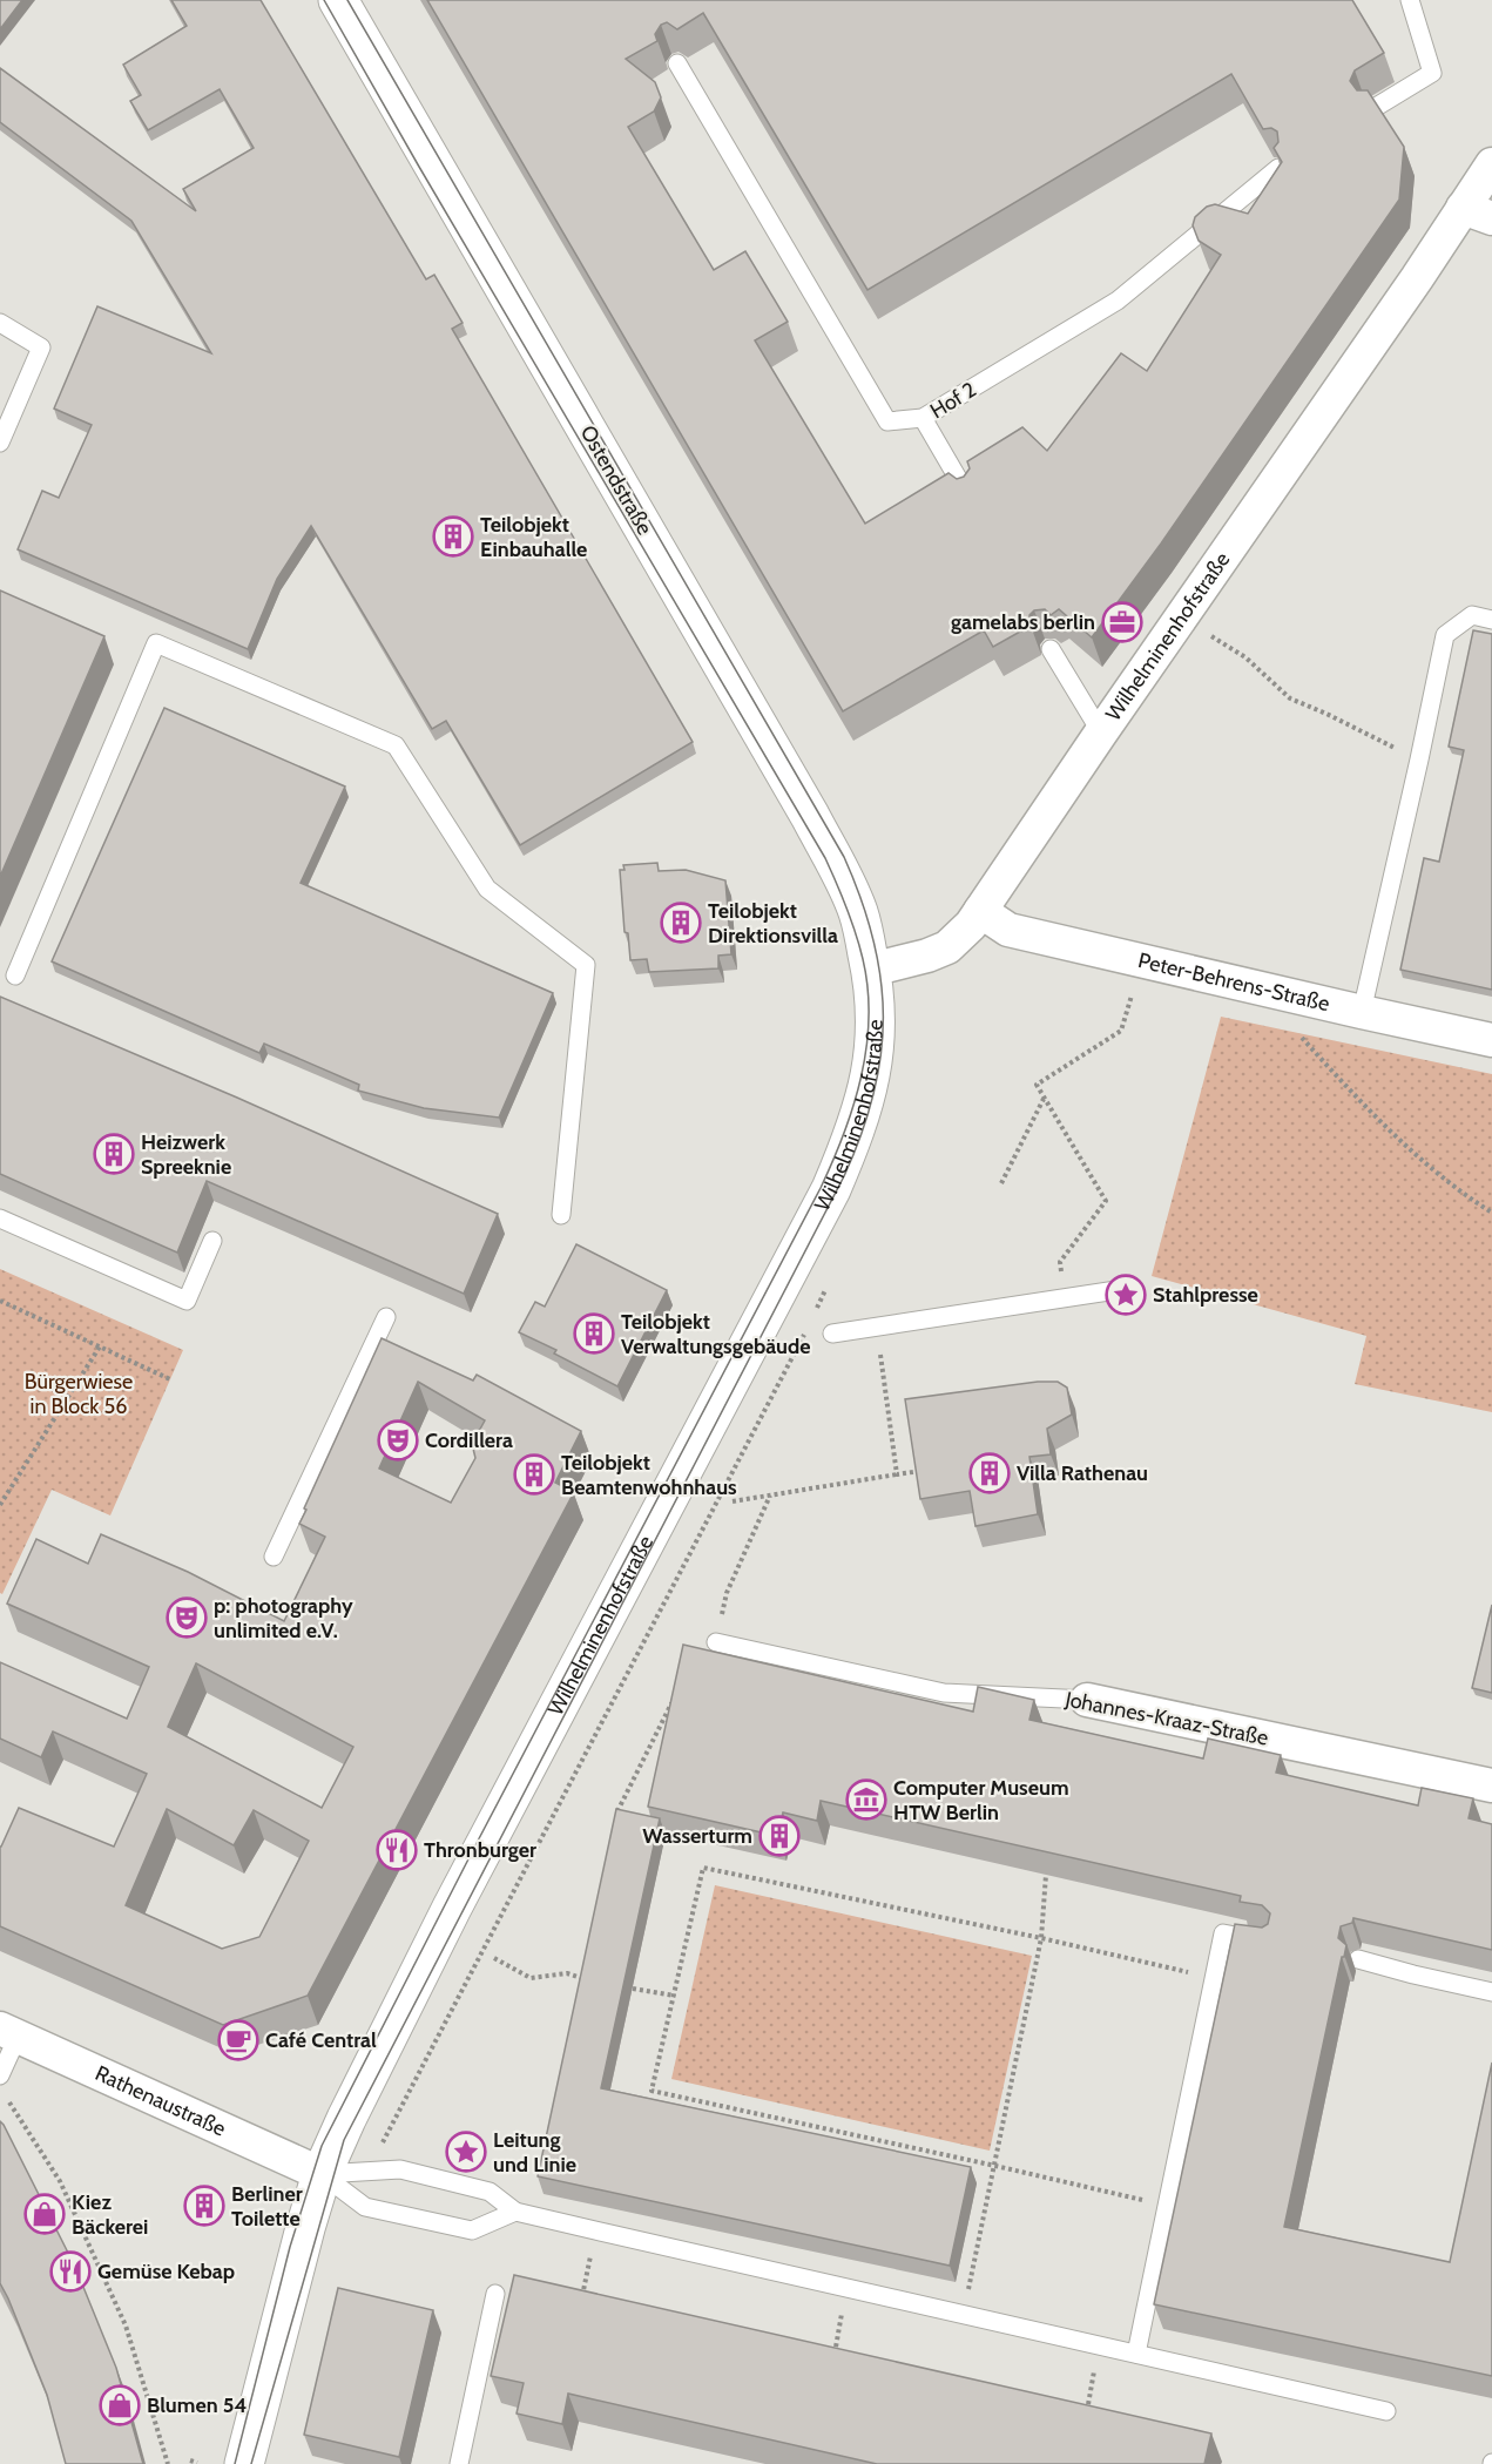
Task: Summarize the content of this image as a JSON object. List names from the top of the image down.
{
  "streets": {
    "street": [
      "Ostendstraße",
      "Wilhelminenhofstraße",
      "Peter-Behrens-Straße",
      "Johannes-Kraaz-Straße",
      "Rathenaustraße"
    ],
    "lane": ["Hof 2"]
  },
  "crossings": [
    ["Ostendstraße", "Wilhelminenhofstraße"],
    ["Wilhelminenhofstraße", "Peter-Behrens-Straße"],
    ["Wilhelminenhofstraße", "Rathenaustraße"]
  ],
  "parks": ["Bürgerwiese in Block 56"],
  "places": {
    "building": [
      "Teilobjekt Einbauhalle",
      "Teilobjekt Direktionsvilla",
      "Heizwerk Spreeknie",
      "Teilobjekt Verwaltungsgebäude",
      "Villa Rathenau",
      "Teilobjekt Beamtenwohnhaus",
      "Wasserturm",
      "Berliner Toilette"
    ],
    "office": ["gamelabs berlin"],
    "place": ["Stahlpresse", "Leitung und Linie"],
    "theatre": ["Cordillera", "p: photography unlimited e.V."],
    "museum": ["Computer Museum HTW Berlin"],
    "restaurant": ["Thronburger", "Gemüse Kebap"],
    "cafe": ["Café Central"],
    "shop": ["Kiez Bäckerei", "Blumen 54"]
  }
}
